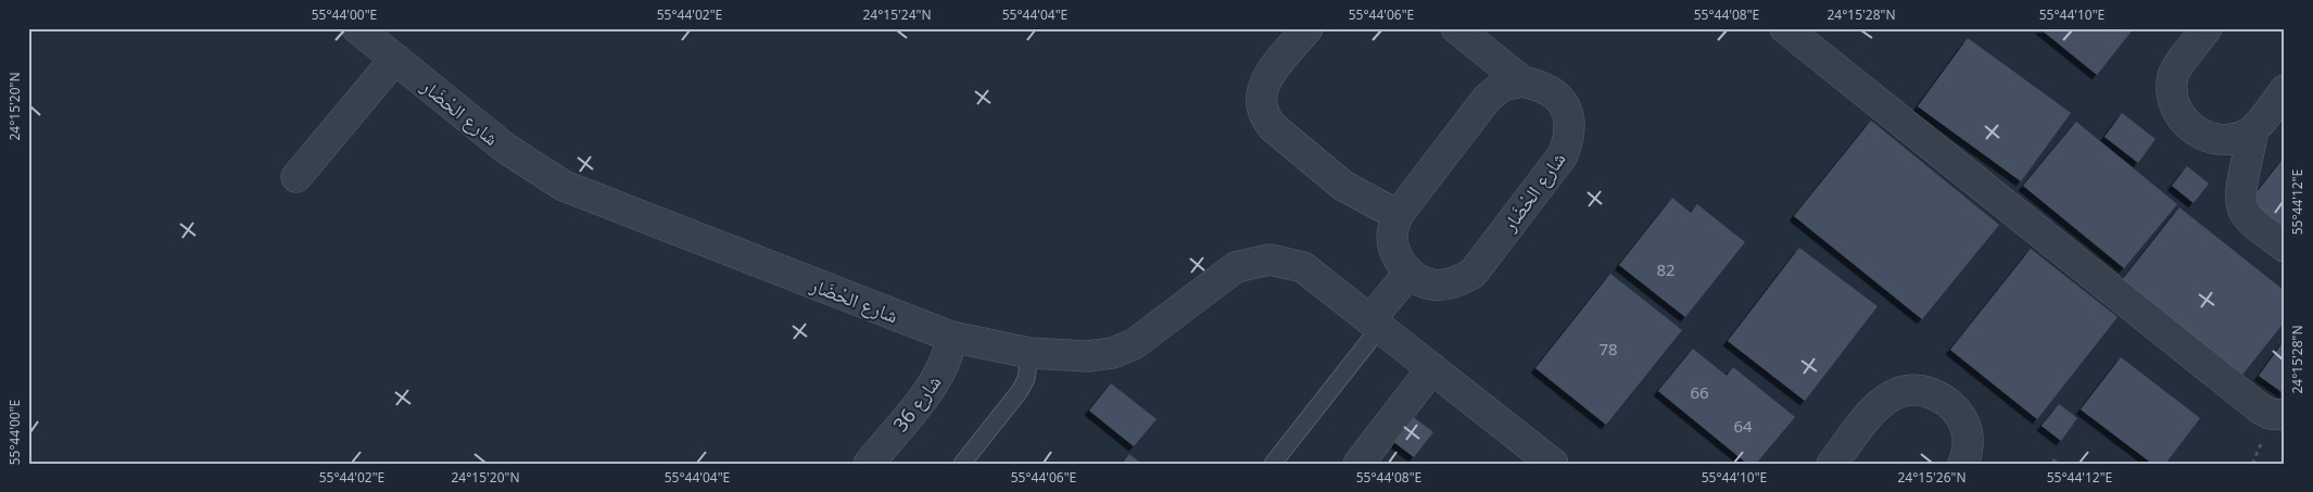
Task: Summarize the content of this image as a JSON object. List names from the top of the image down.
{
  "streets": {
    "street": ["شارع الحْضَار", "شارع 36"]
  },
  "crossings": [
    ["شارع الحْضَار", "شارع 36"]
  ],
  "house_numbers": [
    "82",
    "78",
    "66",
    "64"
  ],
  "coordinates": [
    "55°44'00\"E",
    "55°44'02\"E",
    "24°15'24\"N",
    "55°44'04\"E",
    "55°44'06\"E",
    "55°44'08\"E",
    "24°15'28\"N",
    "55°44'10\"E",
    "24°15'20\"N",
    "55°44'12\"E",
    "24°15'26\"N"
  ]
}
